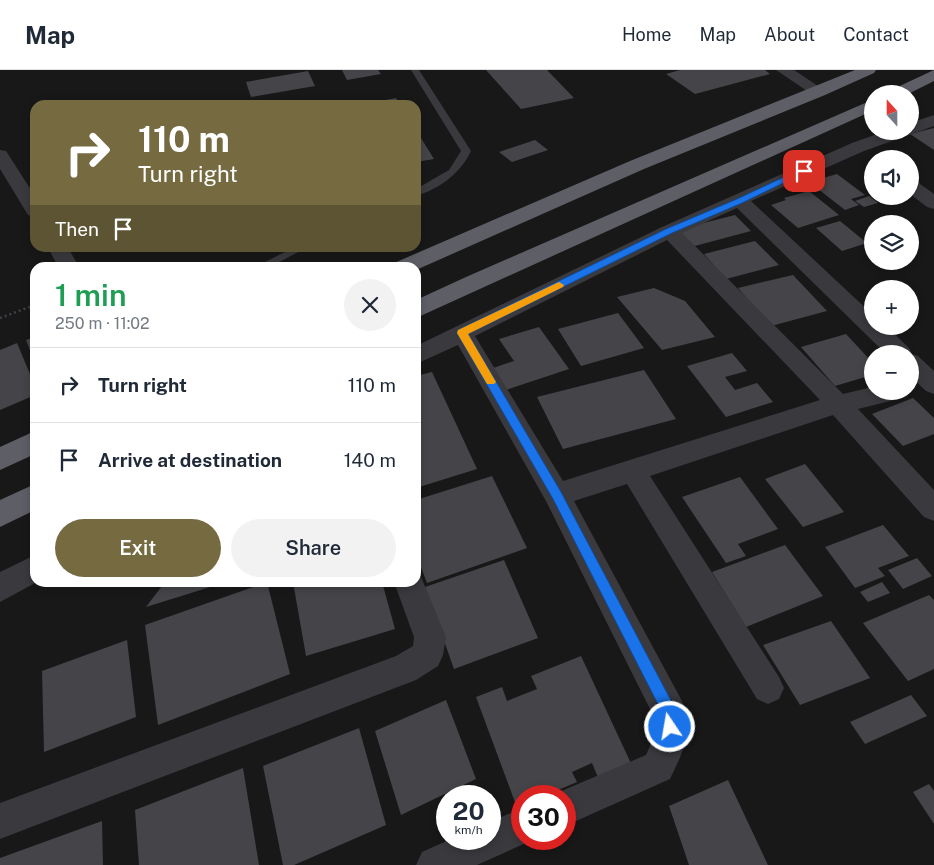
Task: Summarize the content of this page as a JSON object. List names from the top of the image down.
{
  "north": "top",
  "page": {
    "header": "Map",
    "nav": [
      "Home",
      "Map",
      "About",
      "Contact"
    ],
    "map_buttons": ["+", "−"],
    "turn": ["110 m", "Turn right"],
    "then": "Then",
    "heading": ["1 min", "250 m · 11:02"],
    "list": [
      {
        "name": "Turn right",
        "value": "110 m"
      },
      {
        "name": "Arrive at destination",
        "value": "140 m"
      }
    ],
    "buttons": ["Exit", "Share"],
    "speed": "20 km/h",
    "limit": "30"
  }
}
